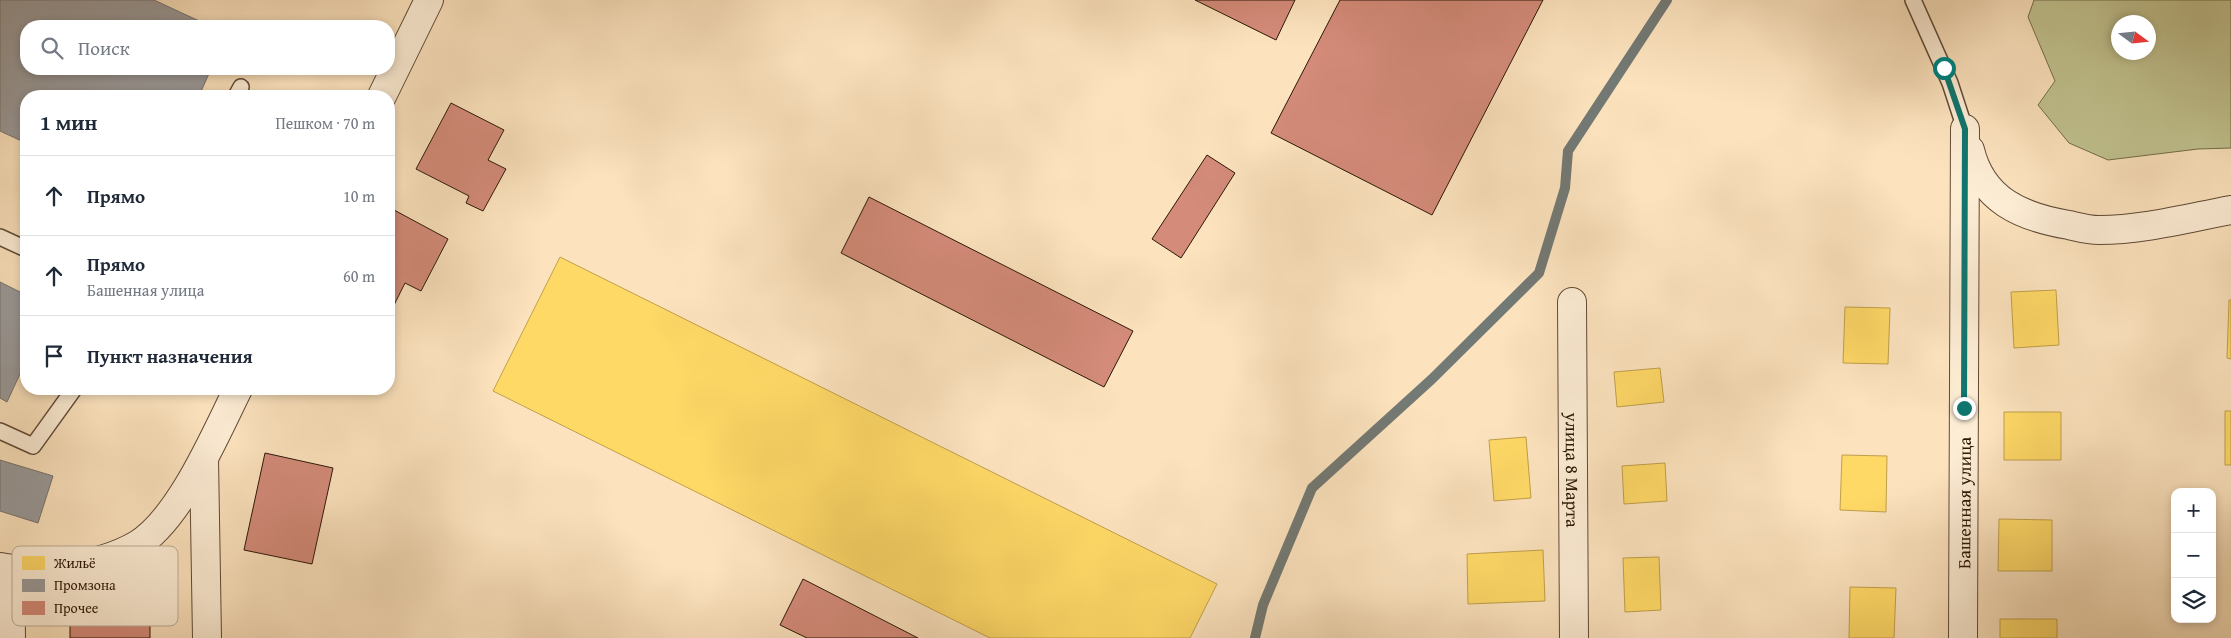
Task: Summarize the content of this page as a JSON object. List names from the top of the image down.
{
  "streets": {
    "street": ["улица 8 Марта", "Башенная улица"]
  },
  "legend": ["Жильё", "Промзона", "Прочее"],
  "north": "right",
  "page": {
    "search": "Поиск",
    "heading": ["1 мин", "Пешком · 70 m"],
    "list": [
      ["Прямо", "10 m"],
      ["Прямо", "Башенная улица", "60 m"],
      "Пункт назначения"
    ],
    "map_buttons": ["+", "−"]
  }
}
